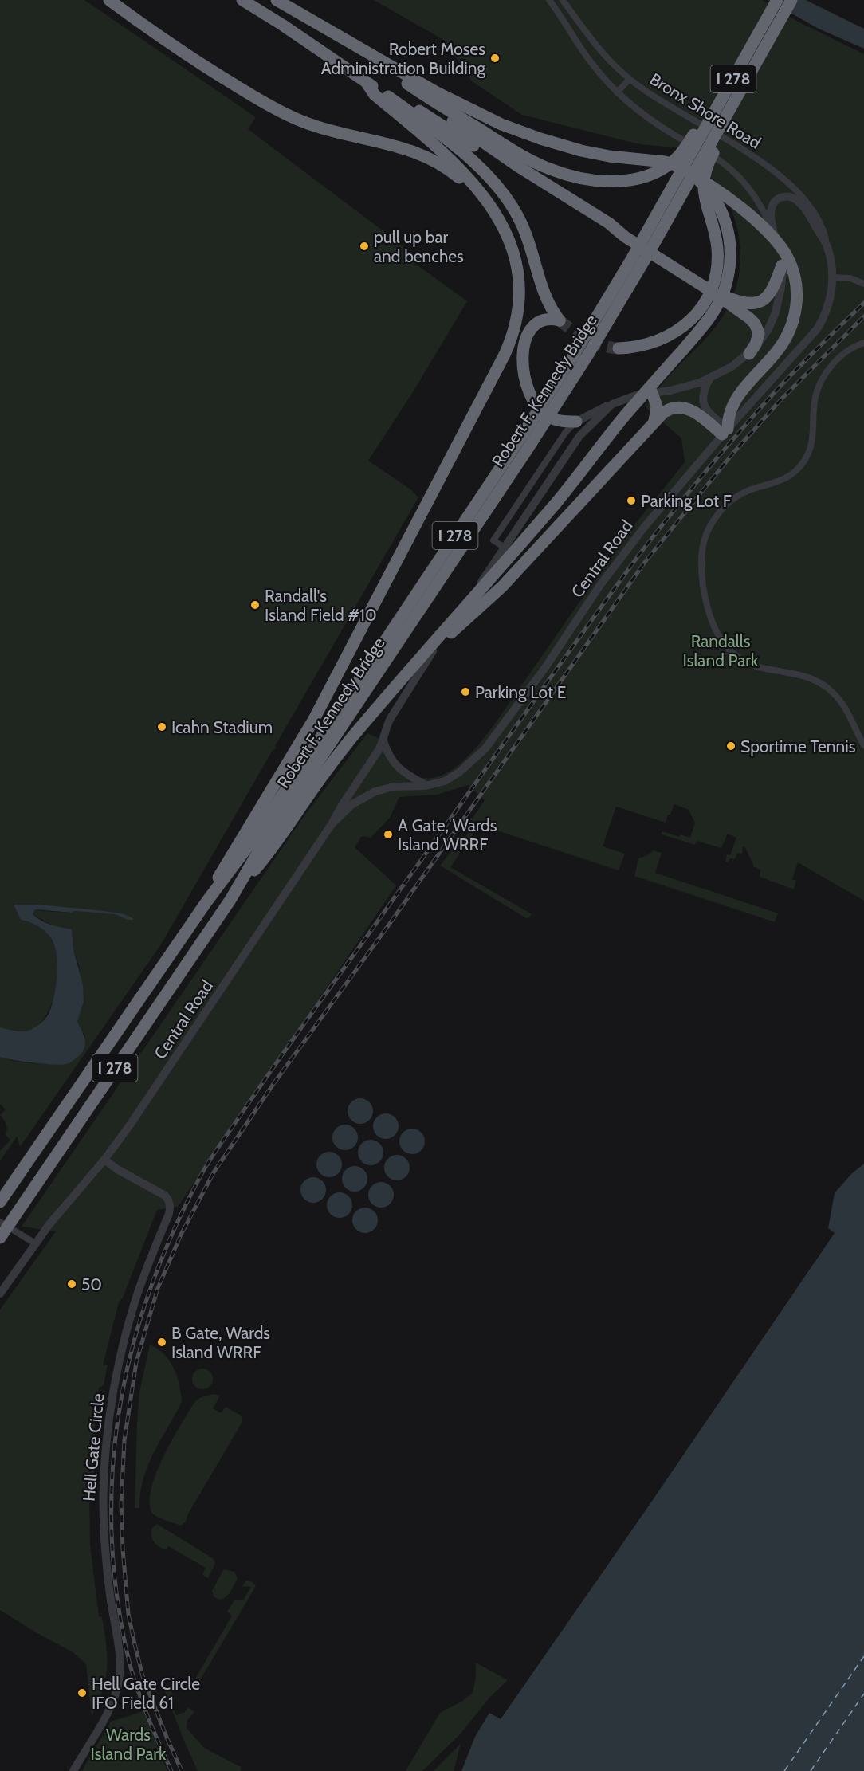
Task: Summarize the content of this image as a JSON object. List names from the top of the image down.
{
  "streets": {
    "highway": ["I 278", "Robert F. Kennedy Bridge"],
    "street": ["Bronx Shore Road", "Central Road", "Hell Gate Circle"]
  },
  "crossings": [
    ["Bronx Shore Road", "Central Road"],
    ["Central Road", "Hell Gate Circle"]
  ],
  "parks": ["Randalls Island Park", "Wards Island Park"],
  "places": [
    "Robert Moses Administration Building",
    "pull up bar and benches",
    "Parking Lot F",
    "Randall's Island Field #10",
    "Parking Lot E",
    "Icahn Stadium",
    "Sportime Tennis",
    "A Gate, Wards Island WRRF",
    "50",
    "B Gate, Wards Island WRRF",
    "Hell Gate Circle IFO Field 61"
  ]
}
